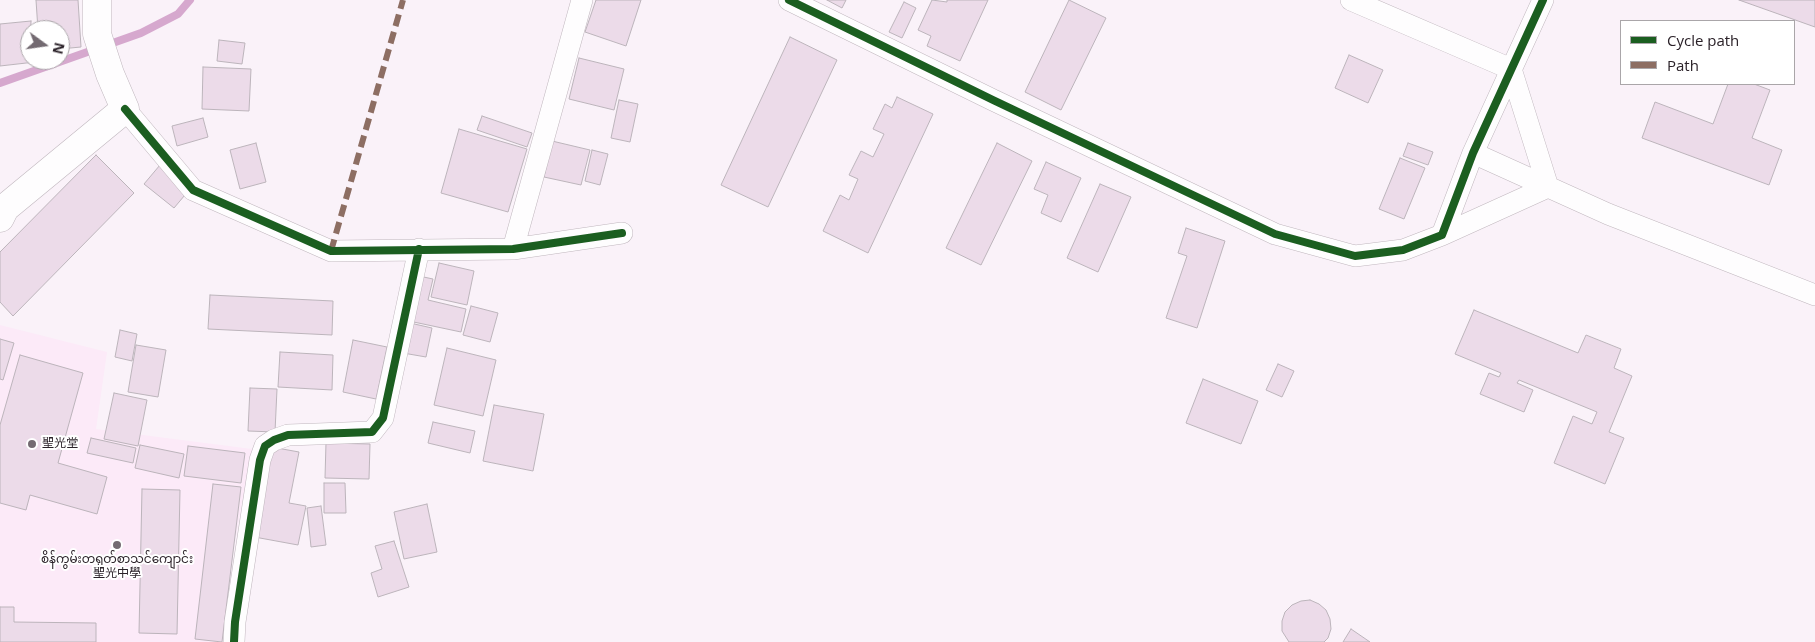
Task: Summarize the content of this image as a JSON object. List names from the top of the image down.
{
  "places": ["聖光堂", "စိန်ကွမ်းတရုတ်စာသင်ကျောင်း 聖光中學"],
  "legend": ["Cycle path", "Path"],
  "north": "right"
}
